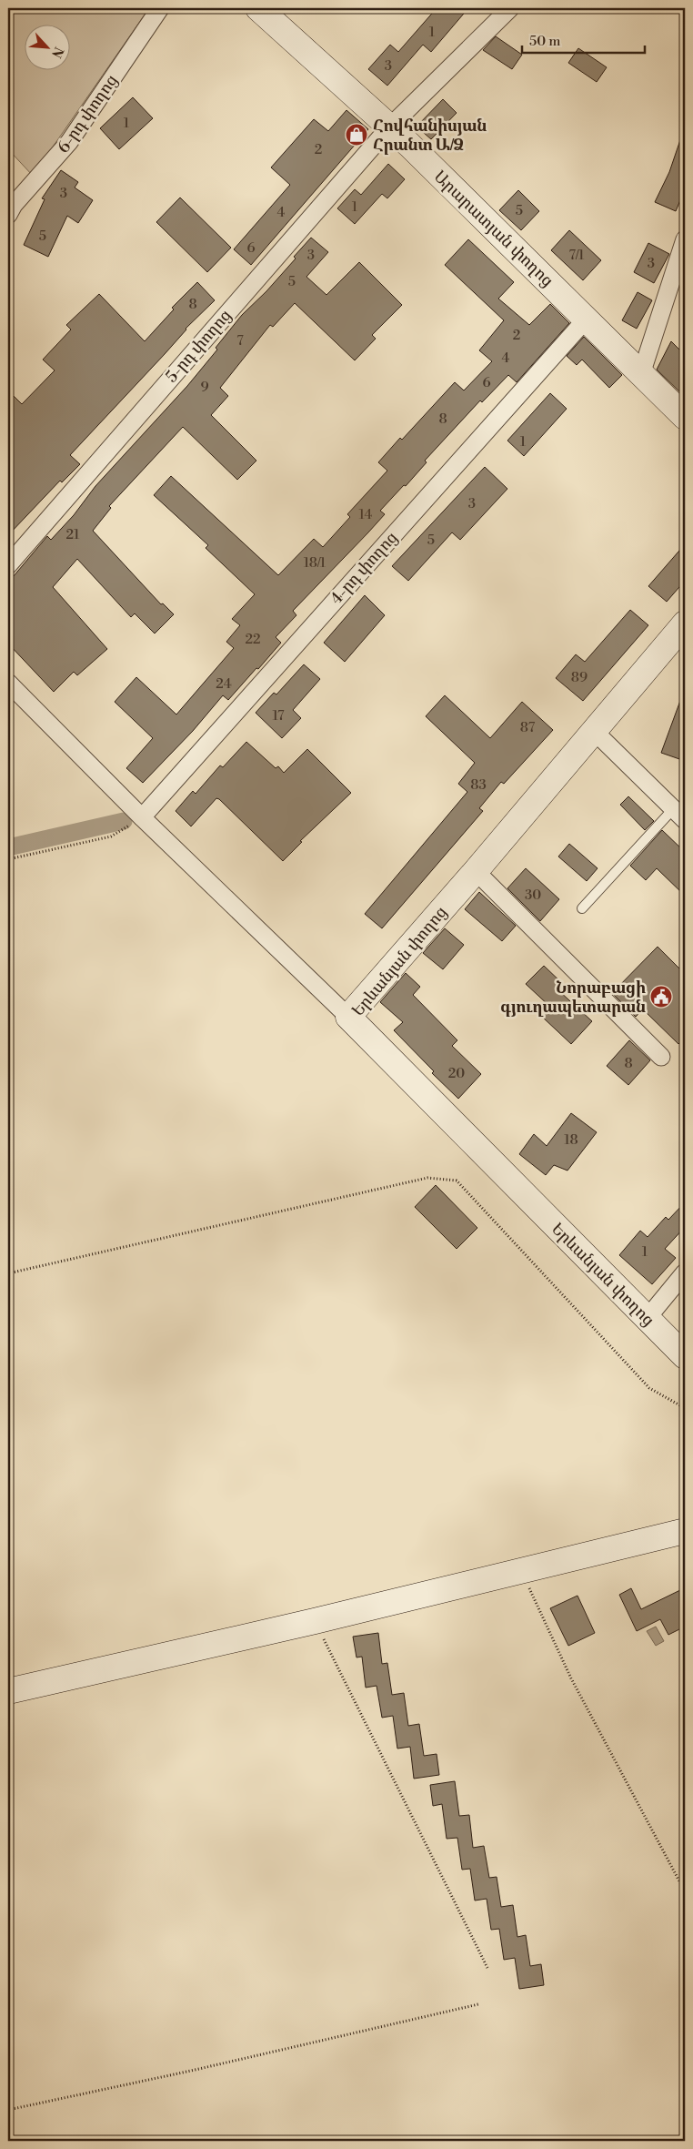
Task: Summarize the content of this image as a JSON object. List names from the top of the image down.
{
  "streets": {
    "main road": ["Արարատյան փողոց", "Երևանյան փողոց"],
    "street": ["6-րդ փողոց", "5-րդ փողոց", "4-րդ փողոց"]
  },
  "crossings": [
    ["Արարատյան փողոց", "5-րդ փողոց"],
    ["Արարատյան փողոց", "4-րդ փողոց"]
  ],
  "places": {
    "shop": ["Հովհանիսյան Հրանտ Ա/Ձ"],
    "public building": ["Նորաբացի գյուղապետարան"]
  },
  "house_numbers": [
    "1",
    "3",
    "1",
    "2",
    "3",
    "1",
    "5",
    "4",
    "5",
    "6",
    "3",
    "7/1",
    "3",
    "5",
    "8",
    "2",
    "7",
    "4",
    "6",
    "9",
    "8",
    "1",
    "3",
    "14",
    "21",
    "5",
    "18/1",
    "22",
    "89",
    "24",
    "17",
    "87",
    "83",
    "30",
    "8",
    "20",
    "18",
    "1"
  ],
  "scale_bar": "50 m",
  "north": "bottom right"
}
